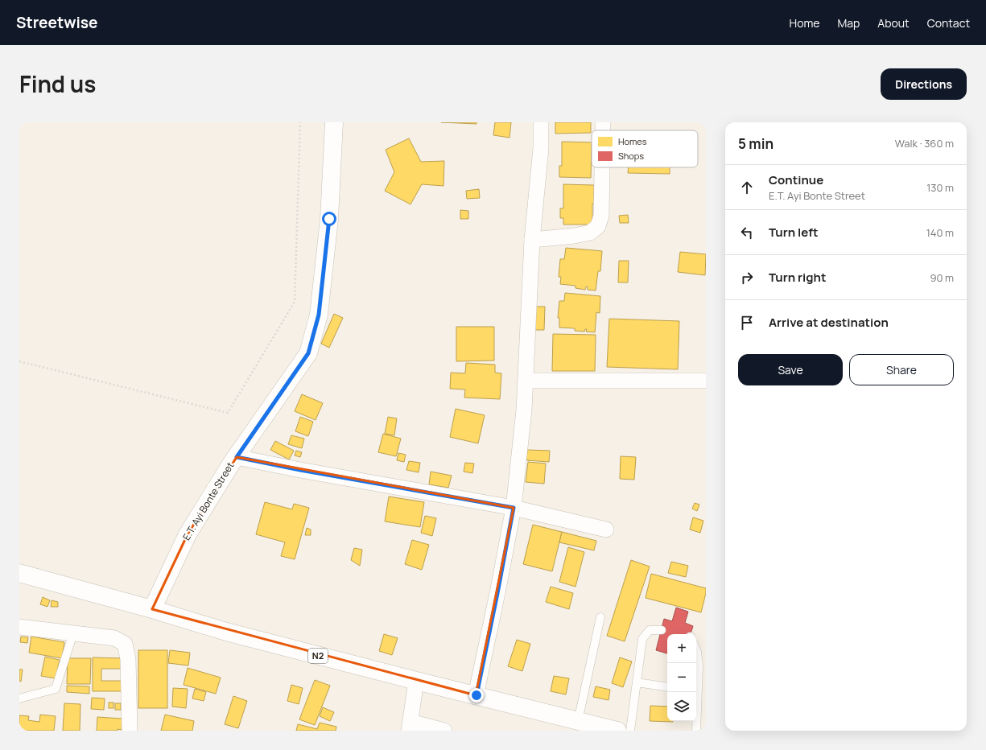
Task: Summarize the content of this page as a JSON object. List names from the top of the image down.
{
  "streets": {
    "main road": ["E.T. Ayi Bonte Street", "N2"]
  },
  "crossings": [
    ["E.T. Ayi Bonte Street", "N2"]
  ],
  "legend": ["Homes", "Shops"],
  "page": {
    "header": "Streetwise",
    "nav": [
      "Home",
      "Map",
      "About",
      "Contact"
    ],
    "title": "Find us",
    "buttons": [
      "Directions",
      ["Save", "Share"]
    ],
    "heading": ["5 min", "Walk · 360 m"],
    "list": [
      ["Continue", "E.T. Ayi Bonte Street", "130 m"],
      ["Turn left", "140 m"],
      ["Turn right", "90 m"],
      "Arrive at destination"
    ],
    "map_buttons": ["+", "−"]
  }
}
